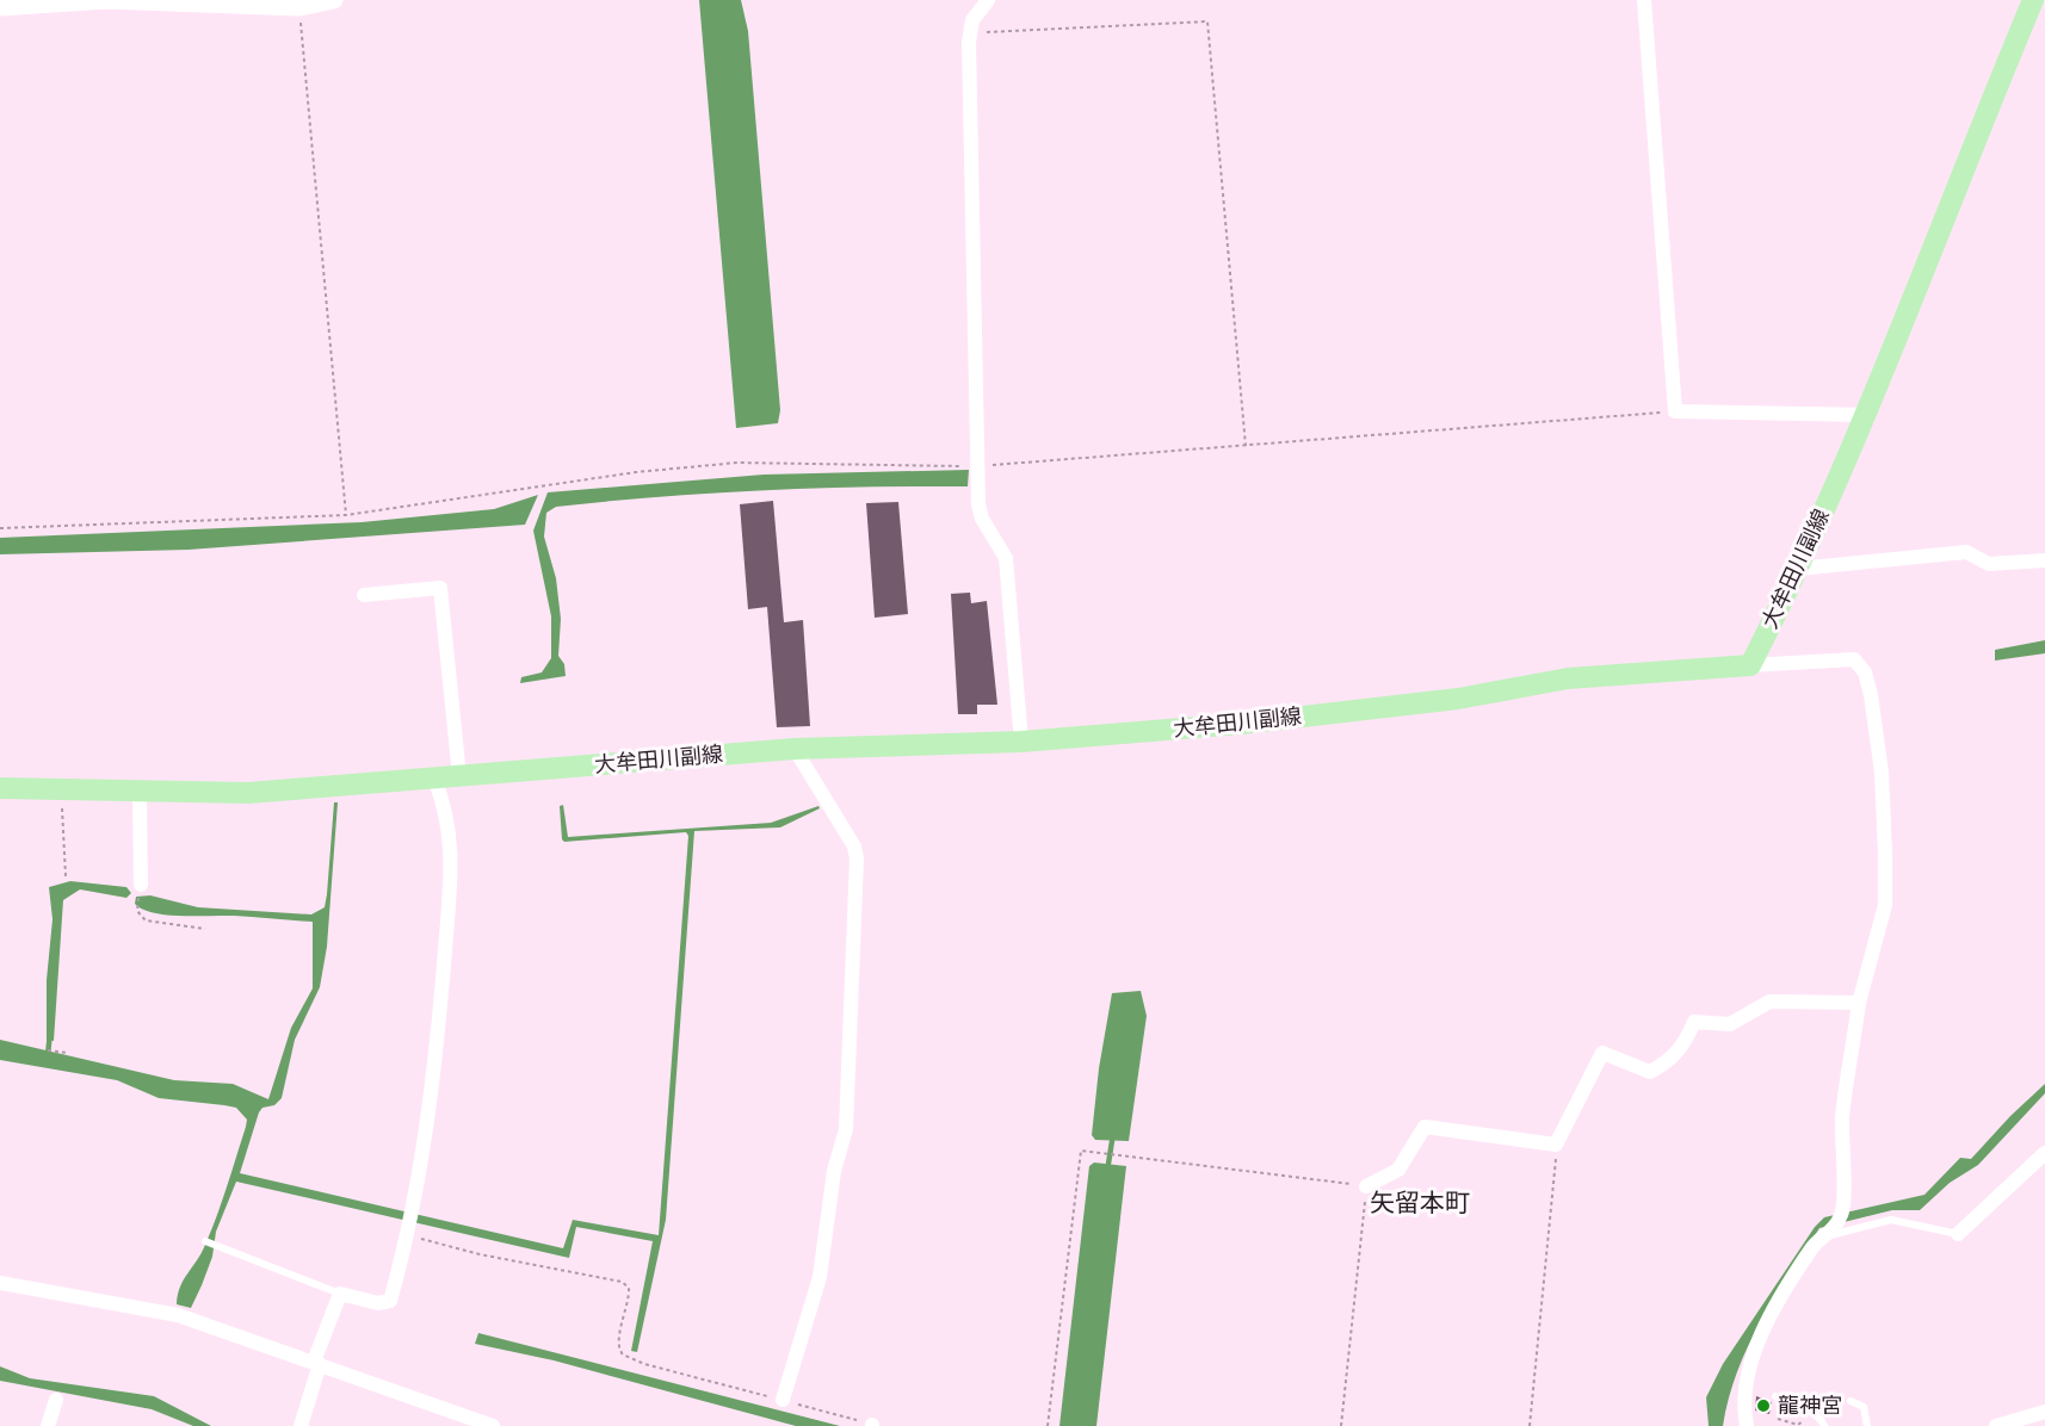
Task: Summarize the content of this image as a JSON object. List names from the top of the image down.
{
  "streets": {
    "main road": ["大牟田川副線"]
  },
  "districts": ["矢留本町"],
  "places": ["龍神宮"]
}
